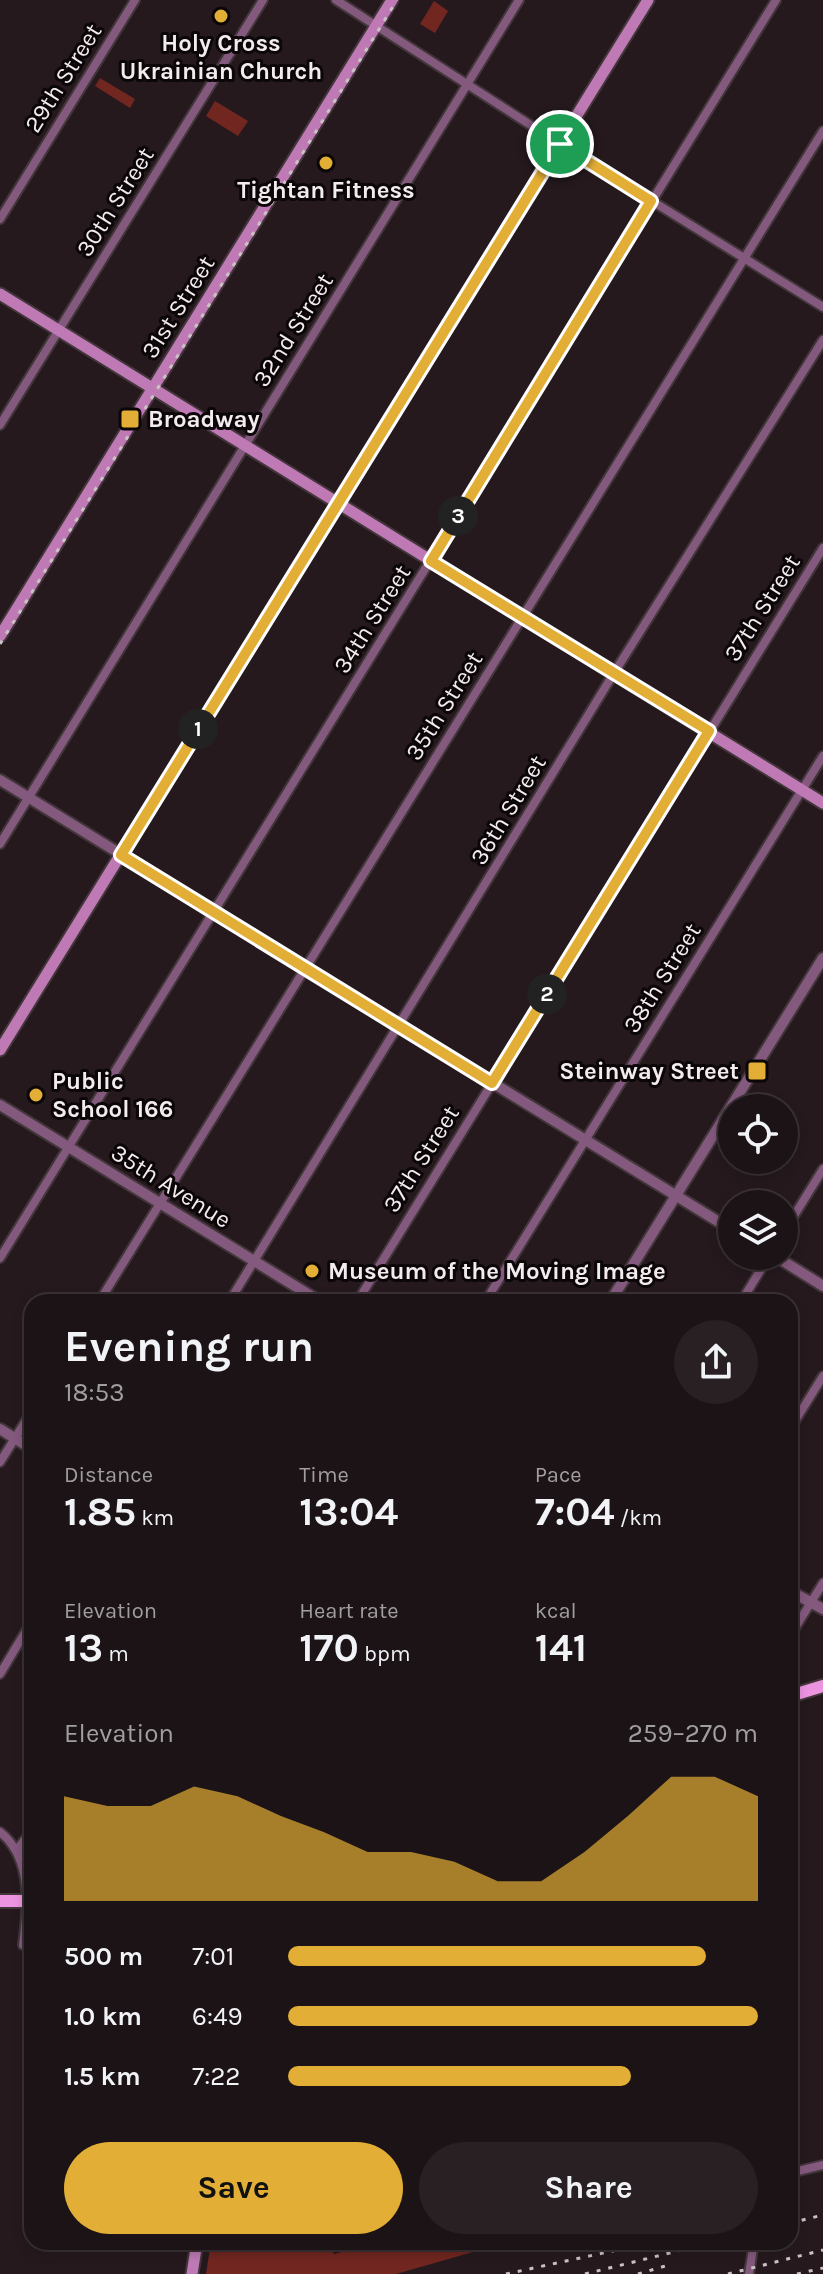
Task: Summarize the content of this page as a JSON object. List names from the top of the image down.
{
  "streets": {
    "main road": ["31st Street"],
    "street": [
      "29th Street",
      "30th Street",
      "32nd Street",
      "37th Street",
      "34th Street",
      "35th Street",
      "36th Street",
      "38th Street",
      "35th Avenue"
    ]
  },
  "crossings": [
    ["34th Street", "35th Avenue"],
    ["35th Street", "35th Avenue"],
    ["36th Street", "35th Avenue"]
  ],
  "places": {
    "other": [
      "Holy Cross Ukrainian Church",
      "Tightan Fitness",
      "Public School 166",
      "Museum of the Moving Image"
    ],
    "transit": ["Broadway", "Steinway Street"]
  },
  "page": {
    "pins": ["3", "1", "2"],
    "heading": ["Evening run", "18:53"],
    "stats": [
      ["Distance", "1.85 km"],
      ["Time", "13:04"],
      ["Pace", "7:04 /km"],
      ["Elevation", "13 m"],
      ["Heart rate", "170 bpm"],
      ["kcal", "141"]
    ],
    "chart": ["Elevation", "259–270 m"],
    "list": [
      {
        "name": "500 m",
        "note": "7:01"
      },
      {
        "name": "1.0 km",
        "note": "6:49"
      },
      {
        "name": "1.5 km",
        "note": "7:22"
      }
    ],
    "buttons": ["Save", "Share"]
  }
}
